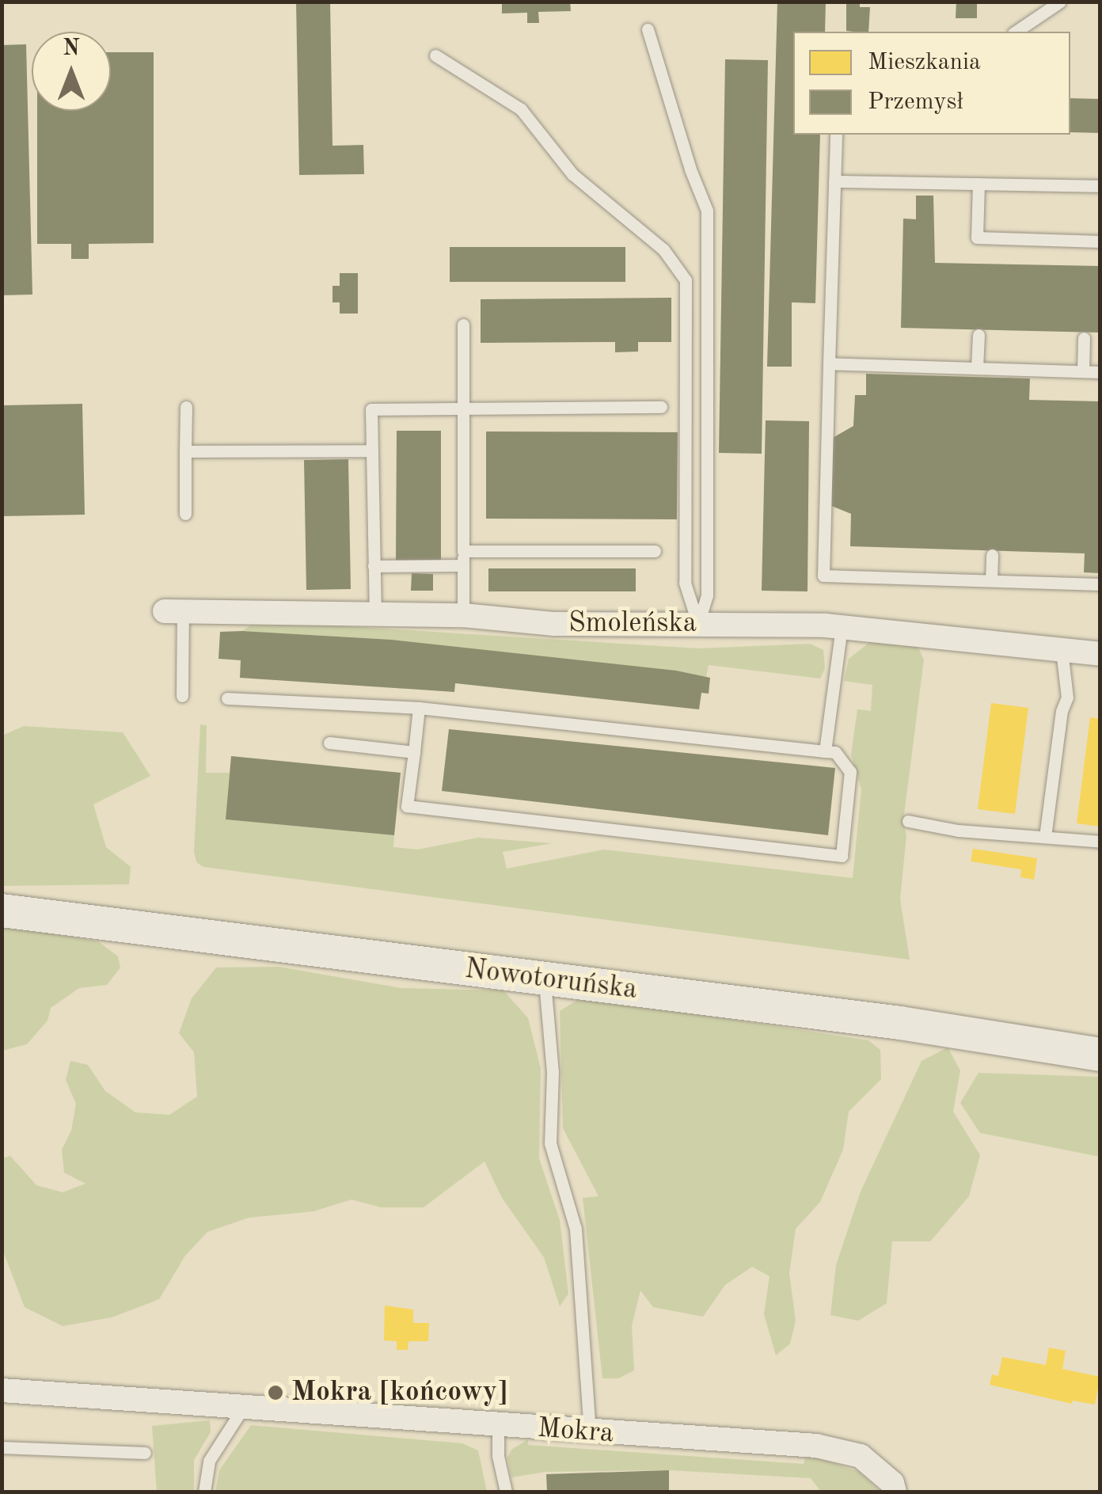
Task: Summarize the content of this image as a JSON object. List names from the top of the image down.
{
  "streets": {
    "main road": ["Nowotoruńska"],
    "street": ["Smoleńska", "Mokra"]
  },
  "places": ["Mokra [końcowy]"],
  "legend": ["Mieszkania", "Przemysł"],
  "north": "top"
}
